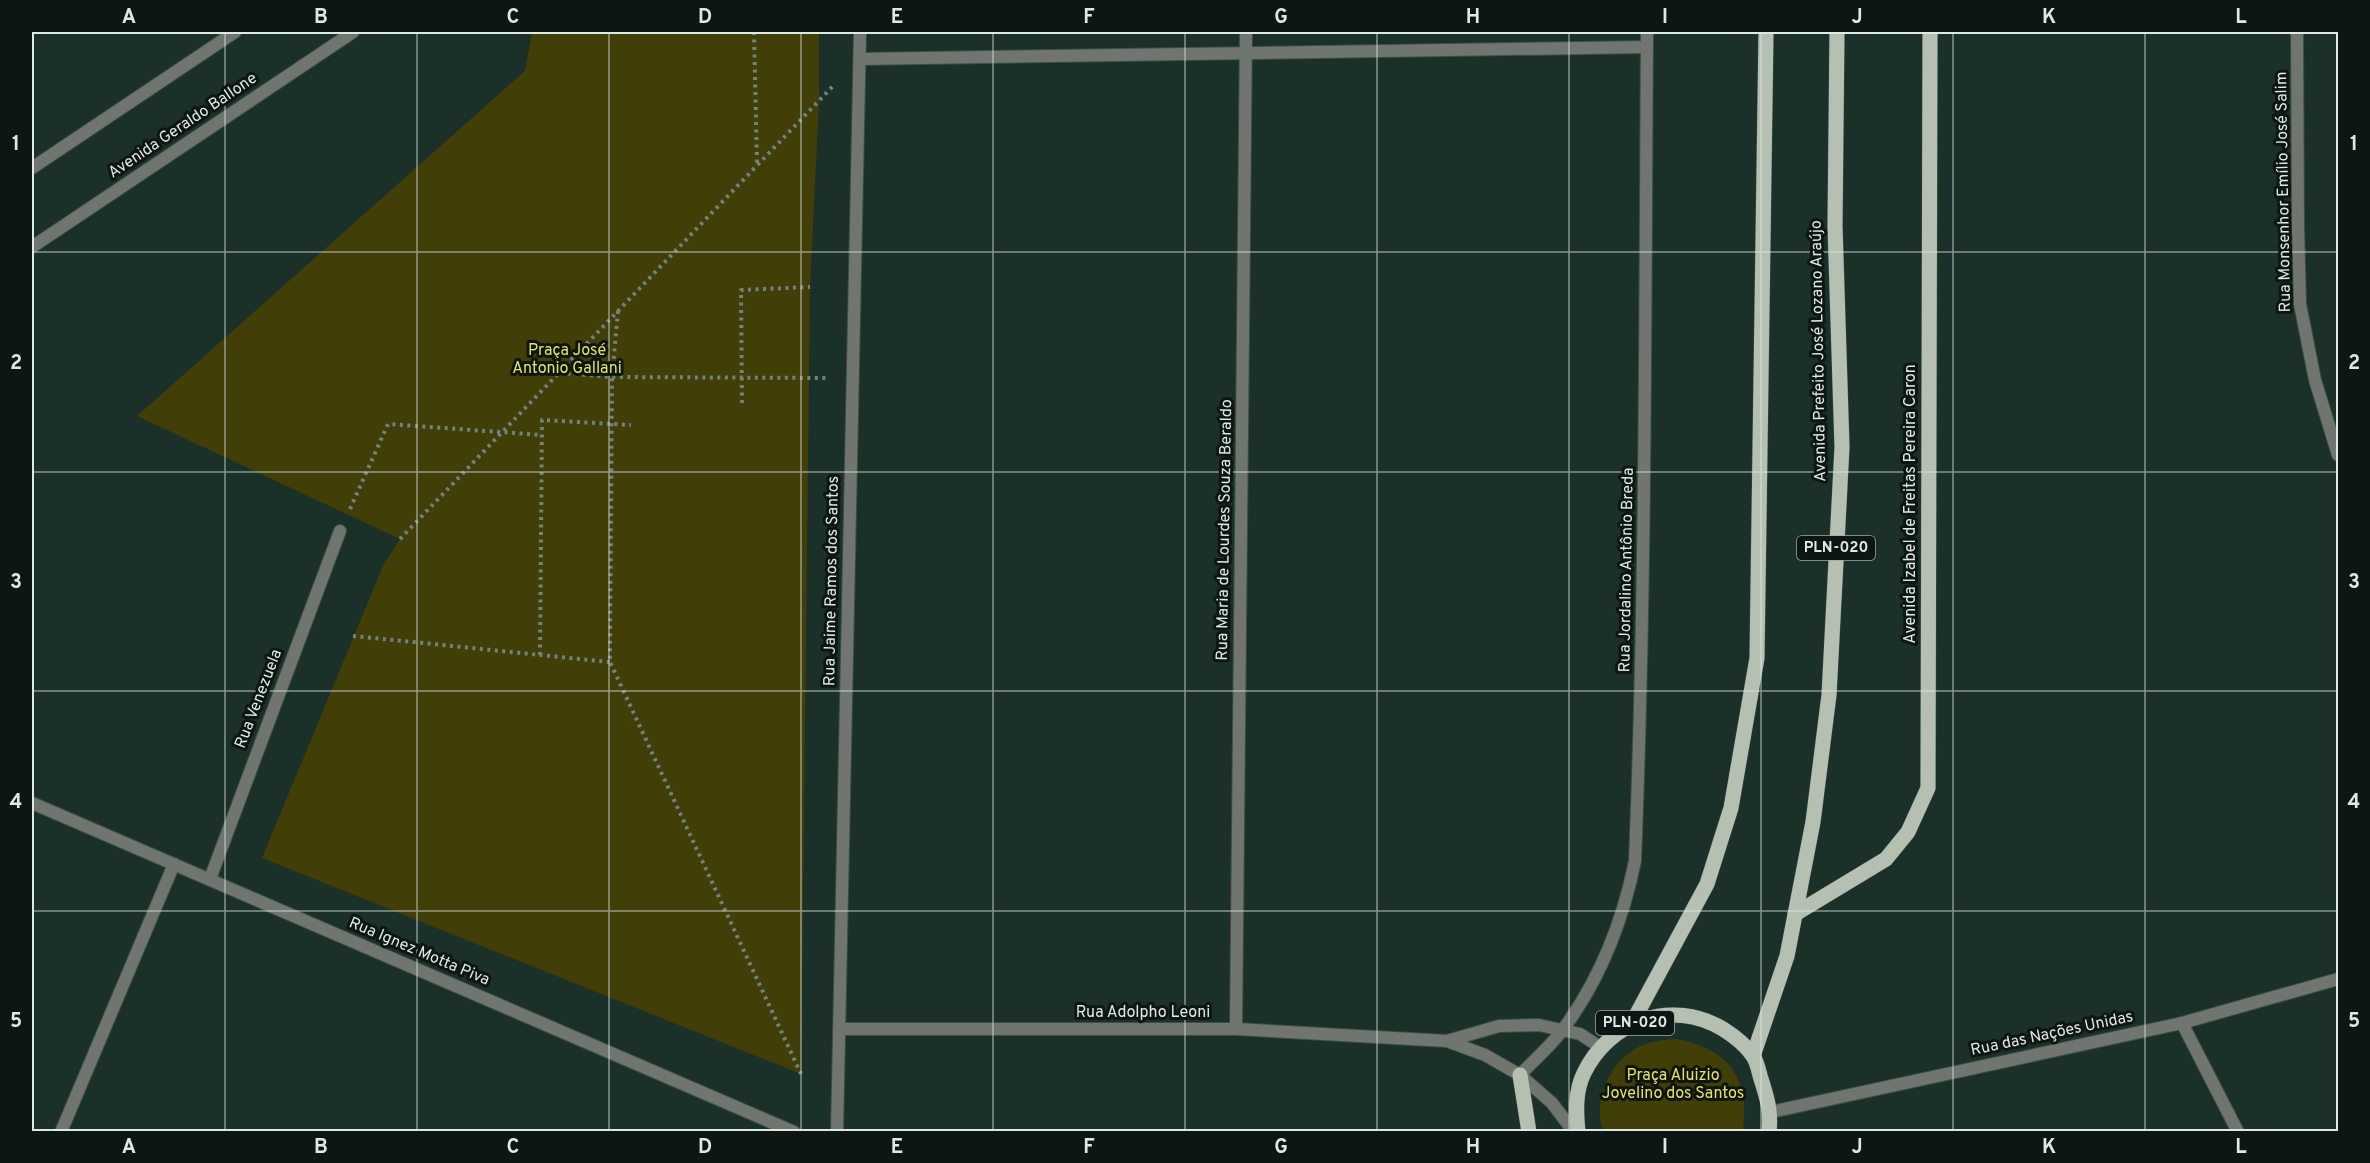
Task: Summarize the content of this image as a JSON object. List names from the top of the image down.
{
  "streets": {
    "main road": ["Avenida Prefeito José Lozano Araújo", "Avenida Izabel de Freitas Pereira Caron", "PLN-020"],
    "street": [
      "Avenida Geraldo Ballone",
      "Rua Monsenhor Emílio José Salim",
      "Rua Maria de Lourdes Souza Beraldo",
      "Rua Jordalino Antônio Breda",
      "Rua Jaime Ramos dos Santos",
      "Rua Venezuela",
      "Rua Ignez Motta Piva",
      "Rua Adolpho Leoni",
      "Rua das Nações Unidas"
    ]
  },
  "crossings": [
    ["Avenida Prefeito José Lozano Araújo", "Avenida Izabel de Freitas Pereira Caron"],
    ["Avenida Prefeito José Lozano Araújo", "PLN-020"],
    ["Rua Maria de Lourdes Souza Beraldo", "Rua Adolpho Leoni"],
    ["PLN-020", "Rua Adolpho Leoni"],
    ["PLN-020", "Rua das Nações Unidas"],
    ["Rua Jordalino Antônio Breda", "Rua Adolpho Leoni"],
    ["Rua Jaime Ramos dos Santos", "Rua Adolpho Leoni"],
    ["Rua Venezuela", "Rua Ignez Motta Piva"]
  ],
  "parks": ["Praça José Antonio Gallani", "Praça Aluizio Jovelino dos Santos"],
  "grid": {
    "columns": [
      "A",
      "B",
      "C",
      "D",
      "E",
      "F",
      "G",
      "H",
      "I",
      "J",
      "K",
      "L"
    ],
    "rows": [
      "1",
      "2",
      "3",
      "4",
      "5"
    ]
  }
}
